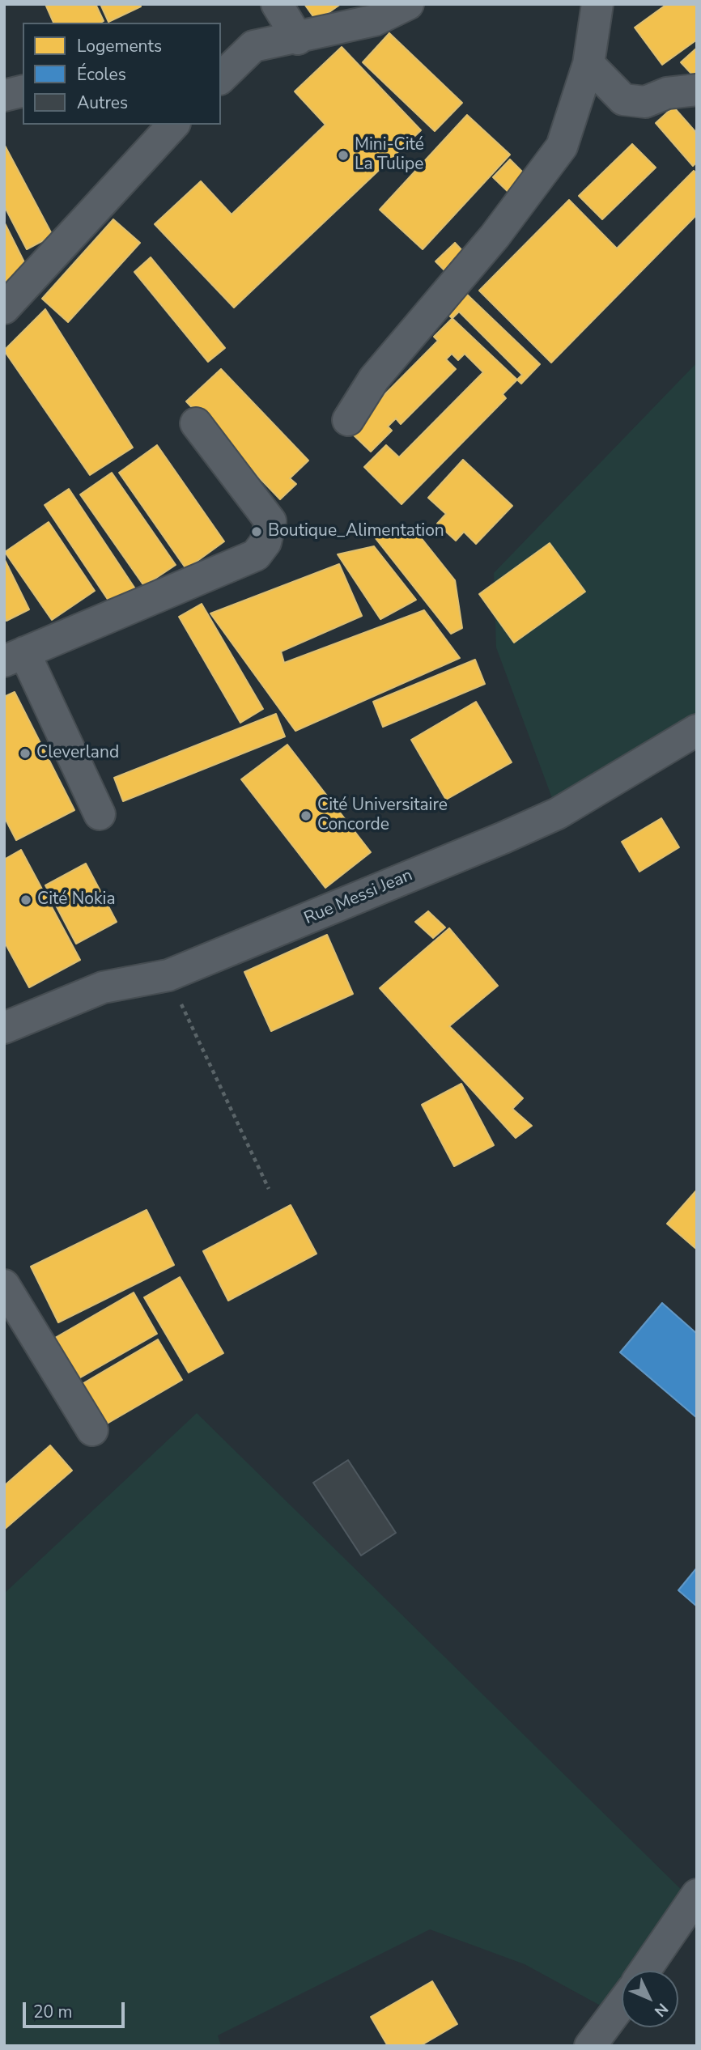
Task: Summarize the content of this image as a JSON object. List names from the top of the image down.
{
  "streets": {
    "street": ["Rue Messi Jean"]
  },
  "places": [
    "Mini-Cité La Tulipe",
    "Boutique_Alimentation",
    "Cleverland",
    "Cité Universitaire Concorde",
    "Cité Nokia"
  ],
  "legend": ["Logements", "Écoles", "Autres"],
  "scale_bar": "20 m",
  "north": "bottom right"
}
